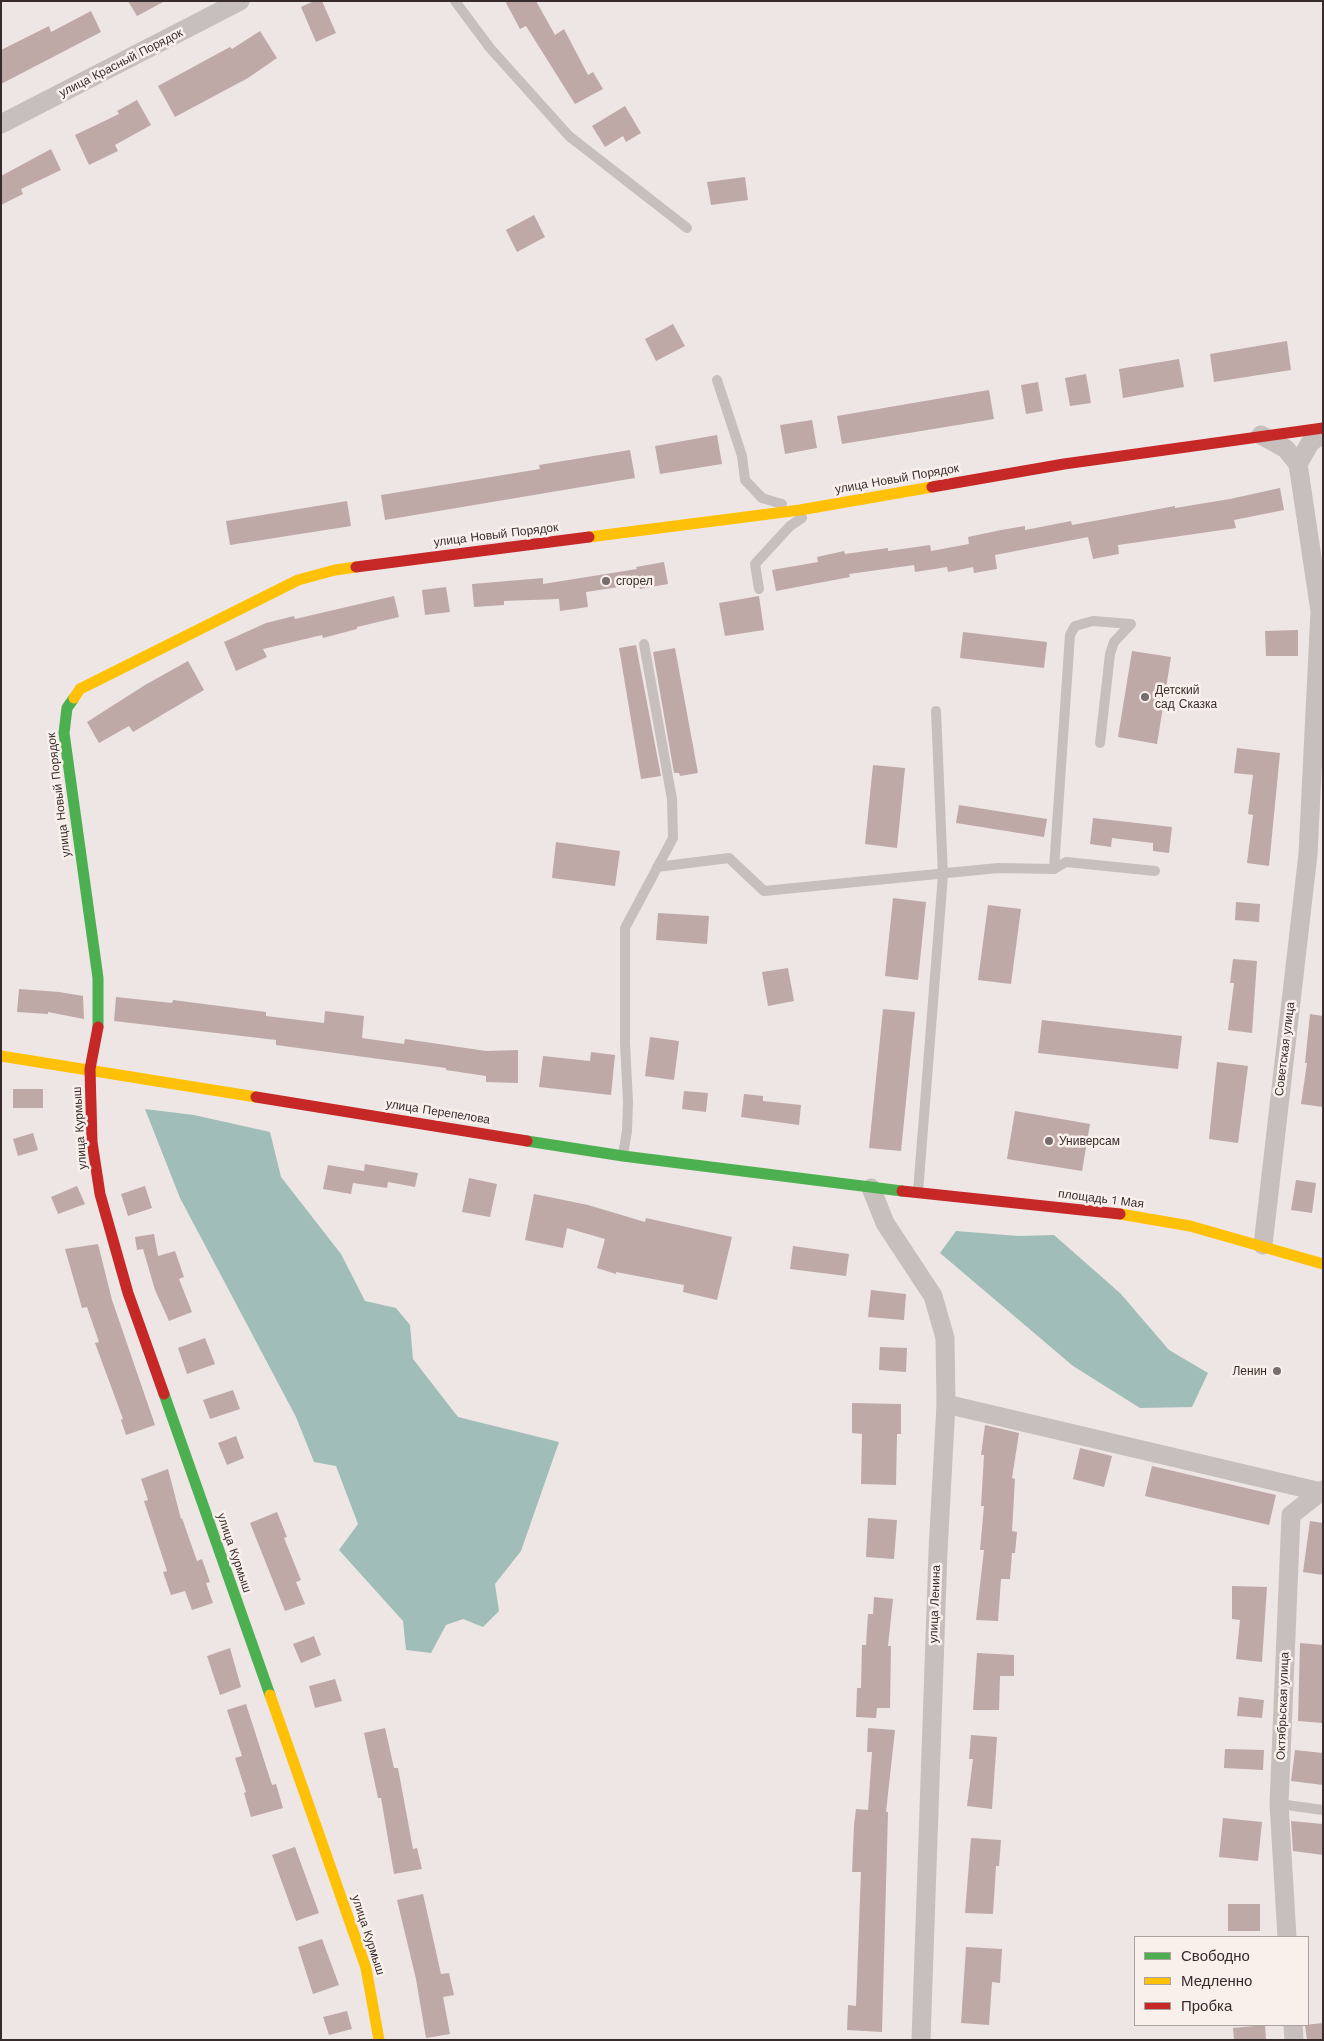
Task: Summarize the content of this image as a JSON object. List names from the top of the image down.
{
  "streets": {
    "street": [
      "улица Красный Порядок",
      "улица Новый Порядок",
      "Советская улица",
      "улица Перепелова",
      "улица Курмыш",
      "площадь 1 Мая",
      "улица Ленина",
      "Октябрьская улица"
    ]
  },
  "crossings": [
    ["улица Новый Порядок", "улица Перепелова"],
    ["улица Новый Порядок", "улица Курмыш"],
    ["Советская улица", "площадь 1 Мая"],
    ["улица Перепелова", "улица Курмыш"],
    ["улица Перепелова", "площадь 1 Мая"],
    ["улица Перепелова", "улица Ленина"],
    ["площадь 1 Мая", "улица Ленина"]
  ],
  "places": [
    "сгорел",
    "Детский сад Сказка",
    "Универсам",
    "Ленин"
  ],
  "legend": ["Свободно", "Медленно", "Пробка"]
}
